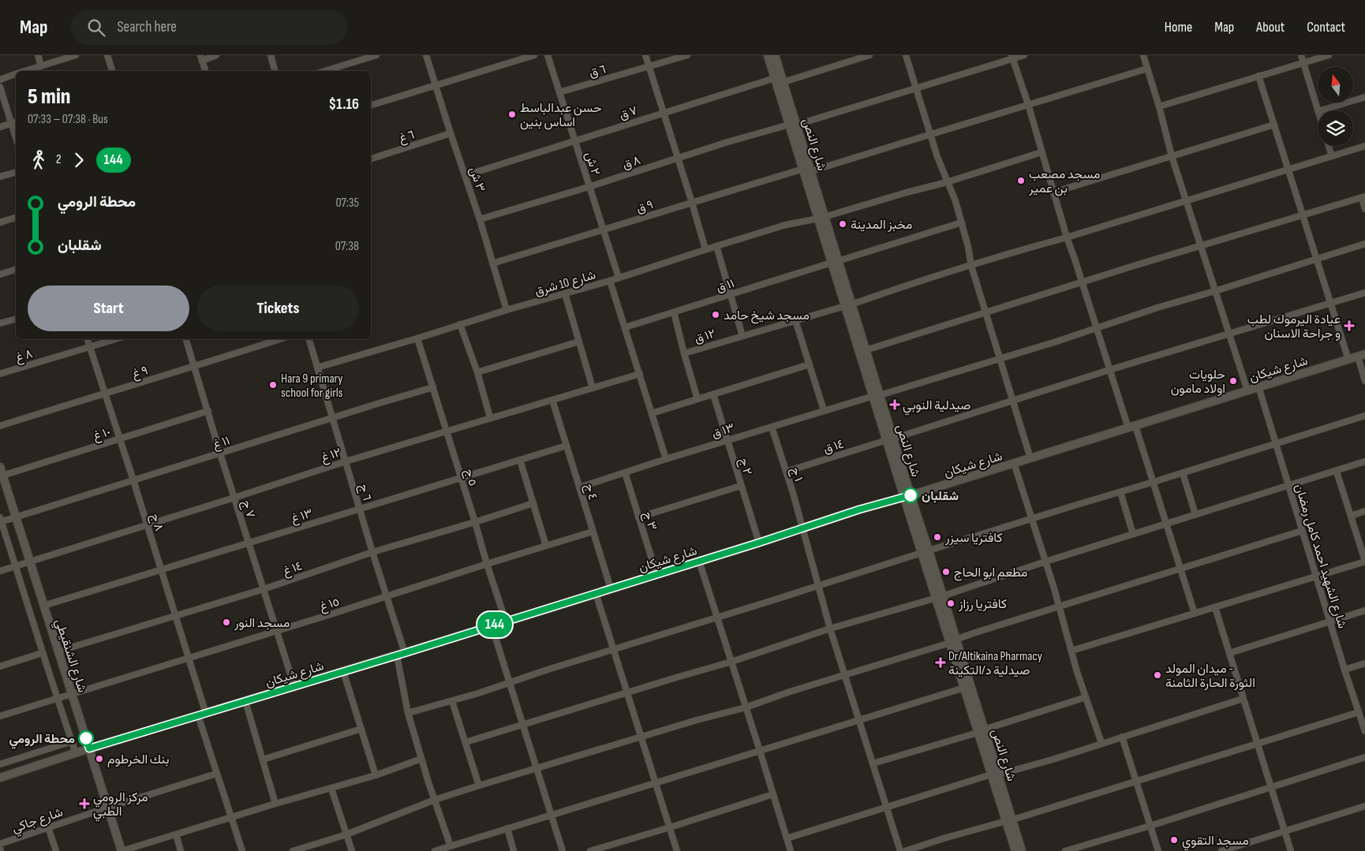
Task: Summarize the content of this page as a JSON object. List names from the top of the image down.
{
  "streets": {
    "street": [
      "٦ ق",
      "٧ ق",
      "٦ غ",
      "شارع النص",
      "٨ ق",
      "٢ ش",
      "٣ ش",
      "٩ ق",
      "شارع 10 شرق",
      "١١ ق",
      "١٢ ق",
      "٨ غ",
      "شارع شيكان",
      "٩ غ",
      "١٣ ق",
      "١٠ غ",
      "١١ غ",
      "١٤ ق",
      "١٢ غ",
      "٢ ج",
      "١ ج",
      "٥ ج",
      "٤ ج",
      "٦ ج",
      "٧ ج",
      "١٣ غ",
      "٣ ج",
      "٨ ج",
      "شارع الشهيد احمد كامل رمضان",
      "١٤ غ",
      "١٥ غ",
      "شارع الشنقيطي",
      "شارع جاكي"
    ]
  },
  "crossings": [
    ["٦ ق", "٢ ش"],
    ["٧ ق", "شارع النص"],
    ["٧ ق", "٢ ش"],
    ["٧ ق", "٣ ش"],
    ["٦ غ", "٣ ش"],
    ["شارع النص", "٨ ق"],
    ["شارع النص", "٩ ق"],
    ["شارع النص", "شارع 10 شرق"],
    ["شارع النص", "١١ ق"],
    ["شارع النص", "١٢ ق"],
    ["شارع النص", "شارع شيكان"],
    ["شارع النص", "١٣ ق"],
    ["شارع النص", "١٤ ق"],
    ["٨ ق", "٢ ش"],
    ["٨ ق", "٣ ش"],
    ["٢ ش", "٩ ق"],
    ["٢ ش", "شارع 10 شرق"],
    ["٣ ش", "٩ ق"],
    ["٣ ش", "شارع 10 شرق"],
    ["شارع 10 شرق", "٥ ج"],
    ["شارع 10 شرق", "٦ ج"],
    ["٨ غ", "٨ ج"],
    ["شارع شيكان", "٢ ج"],
    ["شارع شيكان", "١ ج"],
    ["شارع شيكان", "٥ ج"],
    ["شارع شيكان", "٤ ج"],
    ["شارع شيكان", "٦ ج"],
    ["شارع شيكان", "٧ ج"],
    ["شارع شيكان", "٣ ج"],
    ["شارع شيكان", "٨ ج"],
    ["شارع شيكان", "شارع الشهيد احمد كامل رمضان"],
    ["شارع شيكان", "شارع الشنقيطي"],
    ["٩ غ", "٧ ج"],
    ["٩ غ", "٨ ج"],
    ["١٣ ق", "٢ ج"],
    ["١٣ ق", "١ ج"],
    ["١٣ ق", "٤ ج"],
    ["١٣ ق", "٣ ج"],
    ["١٠ غ", "٧ ج"],
    ["١٠ غ", "٨ ج"],
    ["١٠ غ", "شارع الشنقيطي"],
    ["١١ غ", "٥ ج"],
    ["١١ غ", "٦ ج"],
    ["١١ غ", "٧ ج"],
    ["١١ غ", "٨ ج"],
    ["١١ غ", "شارع الشنقيطي"],
    ["١٤ ق", "١ ج"],
    ["١٢ غ", "٥ ج"],
    ["١٢ غ", "٤ ج"],
    ["١٢ غ", "٦ ج"],
    ["١٢ غ", "٧ ج"],
    ["١٢ غ", "٨ ج"],
    ["١٢ غ", "شارع الشنقيطي"],
    ["٥ ج", "١٣ غ"],
    ["٥ ج", "١٤ غ"],
    ["٥ ج", "١٥ غ"],
    ["٤ ج", "١٣ غ"],
    ["٤ ج", "١٥ غ"],
    ["٦ ج", "١٣ غ"],
    ["٦ ج", "١٤ غ"],
    ["٦ ج", "١٥ غ"],
    ["٧ ج", "١٣ غ"],
    ["٧ ج", "١٤ غ"],
    ["٧ ج", "١٥ غ"],
    ["١٣ غ", "٨ ج"],
    ["١٣ غ", "شارع الشنقيطي"],
    ["٨ ج", "١٤ غ"],
    ["٨ ج", "١٥ غ"],
    ["٨ ج", "شارع جاكي"],
    ["١٤ غ", "شارع الشنقيطي"],
    ["١٥ غ", "شارع الشنقيطي"],
    ["شارع الشنقيطي", "شارع جاكي"]
  ],
  "places": {
    "other": [
      "حسن عبدالباسط اساس بنين",
      "مسجد مصعب بن عمير",
      "مخبز المدينة",
      "مسجد شيخ حامد",
      "حلويات اولاد مامون",
      "Hara 9 primary school for girls",
      "شقلبان",
      "كافتريا سيزر",
      "مطعم ابو الحاج",
      "كافتريا رزاز",
      "مسجد النور",
      "ميدان المولد - الثورة الحارة الثامنة",
      "محطة الرومي",
      "بنك الخرطوم",
      "مسجد التقوي"
    ],
    "health": [
      "عيادة اليرموك لطب و جراحة الاسنان",
      "صيدلية النوبي",
      "Dr/Altikaina Pharmacy صيدلية د/التكينة",
      "مركز الرومي الطبي"
    ]
  },
  "lines": ["bus line 144"],
  "north": "top",
  "page": {
    "header": "Map",
    "search": "Search here",
    "nav": [
      "Home",
      "Map",
      "About",
      "Contact"
    ],
    "on_map": "144",
    "heading": ["5 min", "07:33 – 07:38 · Bus", "$1.16"],
    "legs": ["2", "144"],
    "list": [
      {
        "name": "محطة الرومي",
        "value": "07:35"
      },
      {
        "name": "شقلبان",
        "value": "07:38"
      }
    ],
    "buttons": ["Start", "Tickets"]
  }
}
